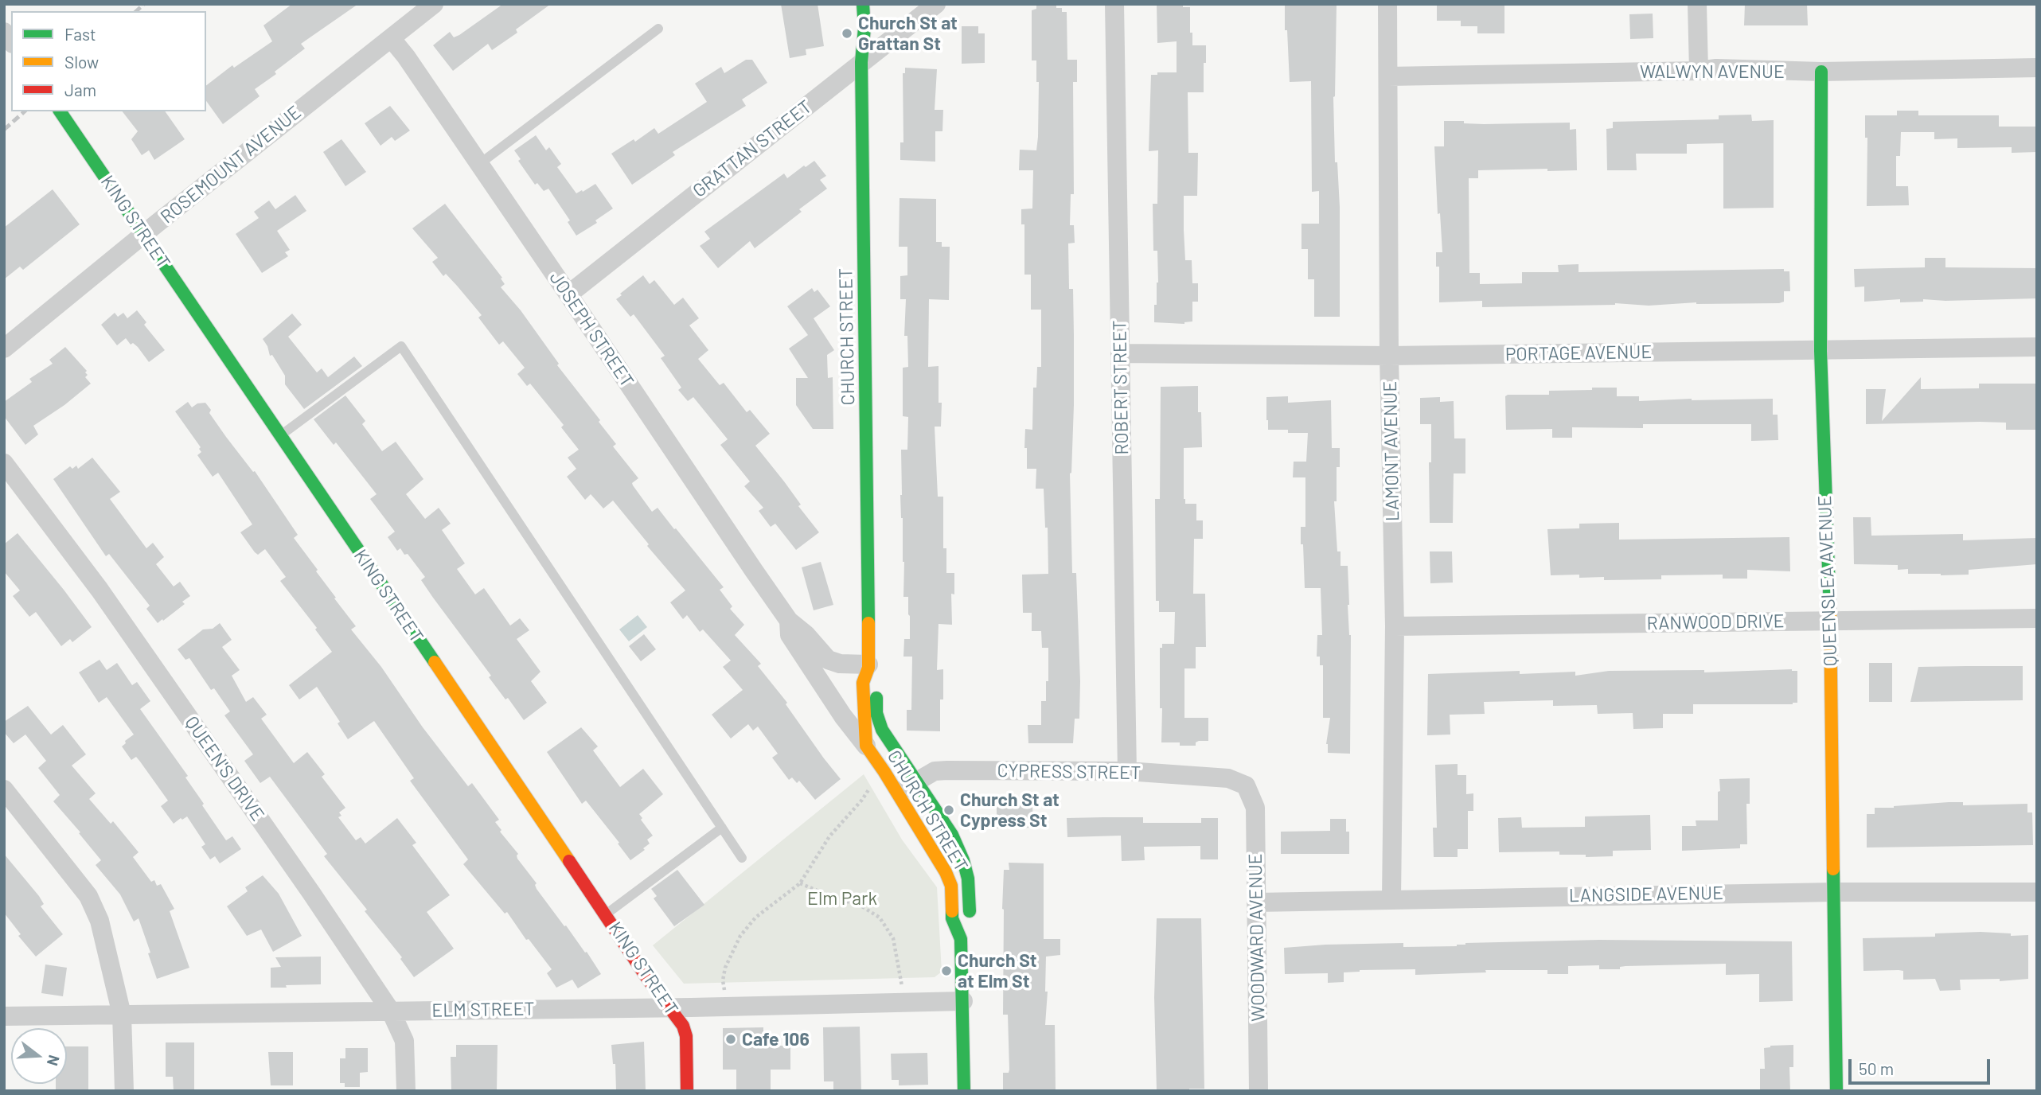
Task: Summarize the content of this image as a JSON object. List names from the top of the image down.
{
  "streets": {
    "street": [
      "WALWYN AVENUE",
      "GRATTAN STREET",
      "ROSEMOUNT AVENUE",
      "KING STREET",
      "JOSEPH STREET",
      "CHURCH STREET",
      "PORTAGE AVENUE",
      "ROBERT STREET",
      "LAMONT AVENUE",
      "QUEENSLEA AVENUE",
      "RANWOOD DRIVE",
      "QUEEN'S DRIVE",
      "CYPRESS STREET",
      "LANGSIDE AVENUE",
      "WOODWARD AVENUE",
      "ELM STREET"
    ]
  },
  "crossings": [
    ["WALWYN AVENUE", "LAMONT AVENUE"],
    ["WALWYN AVENUE", "QUEENSLEA AVENUE"],
    ["GRATTAN STREET", "JOSEPH STREET"],
    ["GRATTAN STREET", "CHURCH STREET"],
    ["ROSEMOUNT AVENUE", "KING STREET"],
    ["ROSEMOUNT AVENUE", "JOSEPH STREET"],
    ["KING STREET", "ELM STREET"],
    ["JOSEPH STREET", "CHURCH STREET"],
    ["CHURCH STREET", "CYPRESS STREET"],
    ["CHURCH STREET", "ELM STREET"],
    ["PORTAGE AVENUE", "ROBERT STREET"],
    ["PORTAGE AVENUE", "LAMONT AVENUE"],
    ["PORTAGE AVENUE", "QUEENSLEA AVENUE"],
    ["ROBERT STREET", "CYPRESS STREET"],
    ["LAMONT AVENUE", "RANWOOD DRIVE"],
    ["LAMONT AVENUE", "LANGSIDE AVENUE"],
    ["QUEENSLEA AVENUE", "RANWOOD DRIVE"],
    ["QUEENSLEA AVENUE", "LANGSIDE AVENUE"],
    ["QUEEN'S DRIVE", "ELM STREET"],
    ["CYPRESS STREET", "WOODWARD AVENUE"],
    ["LANGSIDE AVENUE", "WOODWARD AVENUE"]
  ],
  "parks": ["Elm Park"],
  "places": [
    "Church St at Grattan St",
    "Church St at Cypress St",
    "Church St at Elm St",
    "Cafe 106"
  ],
  "legend": ["Fast", "Slow", "Jam"],
  "scale_bar": "50 m",
  "north": "right"
}
